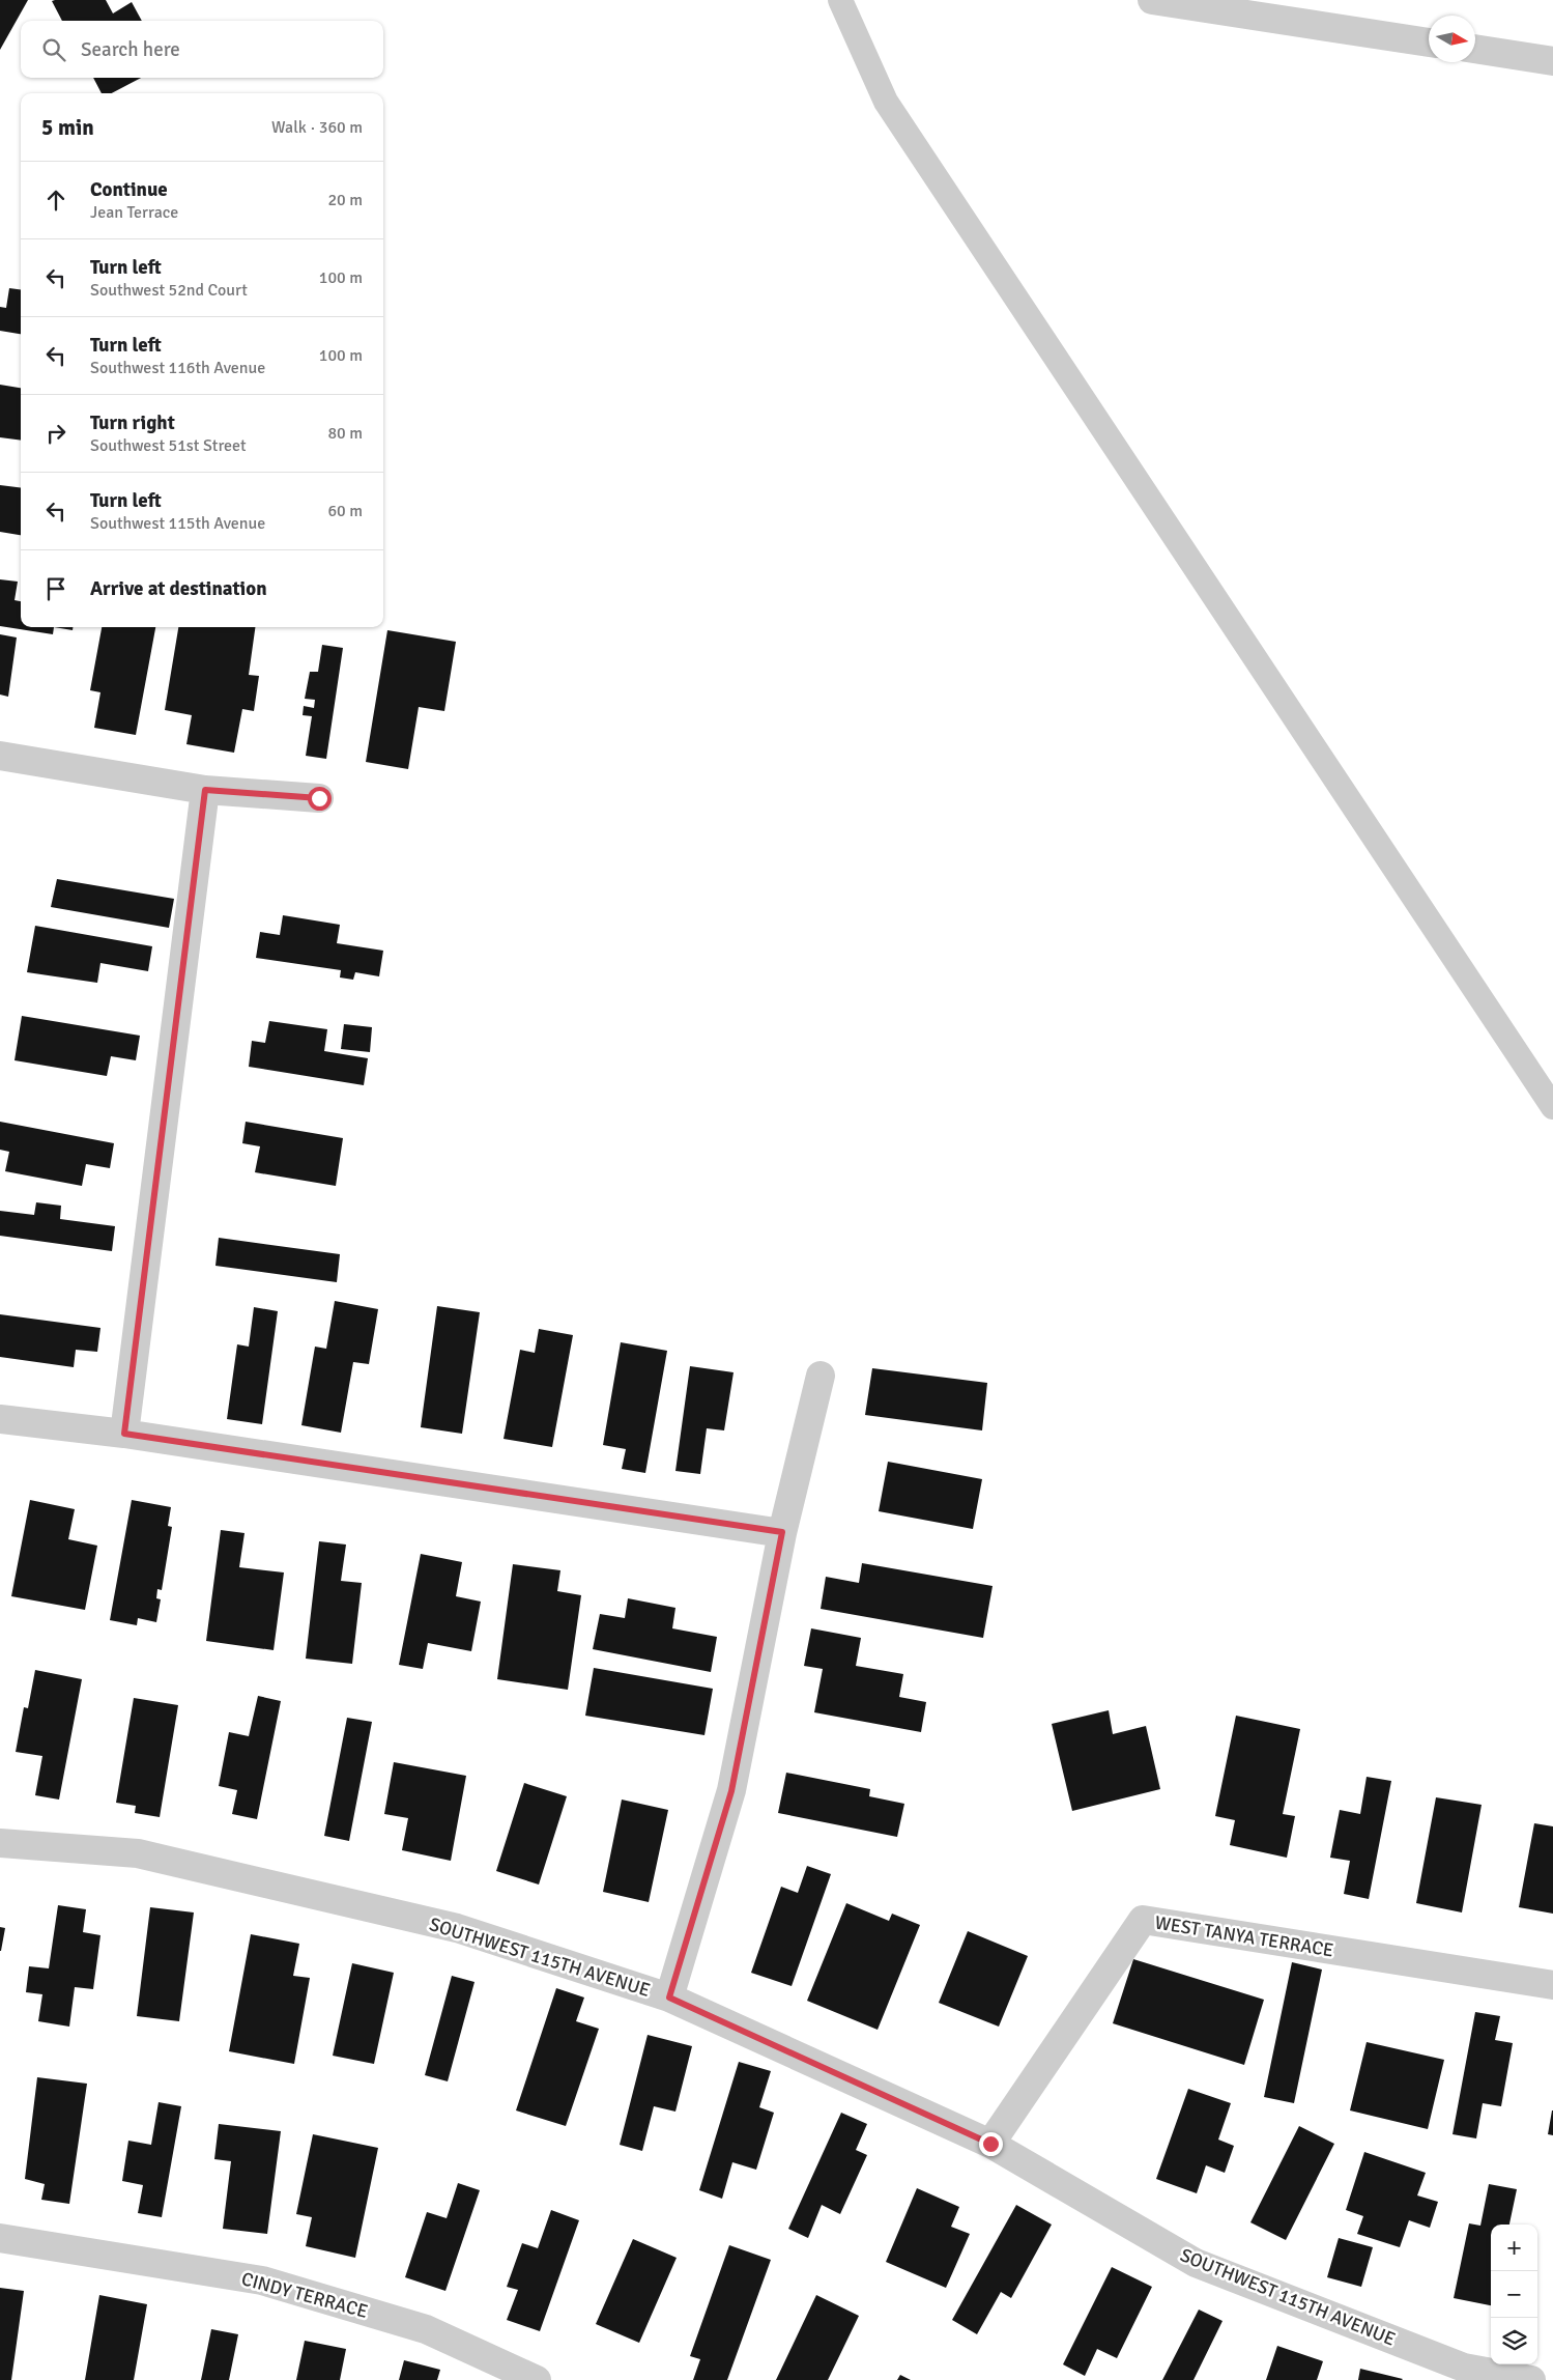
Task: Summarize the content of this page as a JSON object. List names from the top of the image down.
{
  "streets": {
    "street": ["WEST TANYA TERRACE", "SOUTHWEST 115TH AVENUE", "CINDY TERRACE"]
  },
  "crossings": [
    ["WEST TANYA TERRACE", "SOUTHWEST 115TH AVENUE"]
  ],
  "north": "right",
  "page": {
    "search": "Search here",
    "heading": ["5 min", "Walk · 360 m"],
    "list": [
      ["Continue", "Jean Terrace", "20 m"],
      ["Turn left", "Southwest 52nd Court", "100 m"],
      ["Turn left", "Southwest 116th Avenue", "100 m"],
      ["Turn right", "Southwest 51st Street", "80 m"],
      ["Turn left", "Southwest 115th Avenue", "60 m"],
      "Arrive at destination"
    ],
    "map_buttons": ["+", "−"]
  }
}
